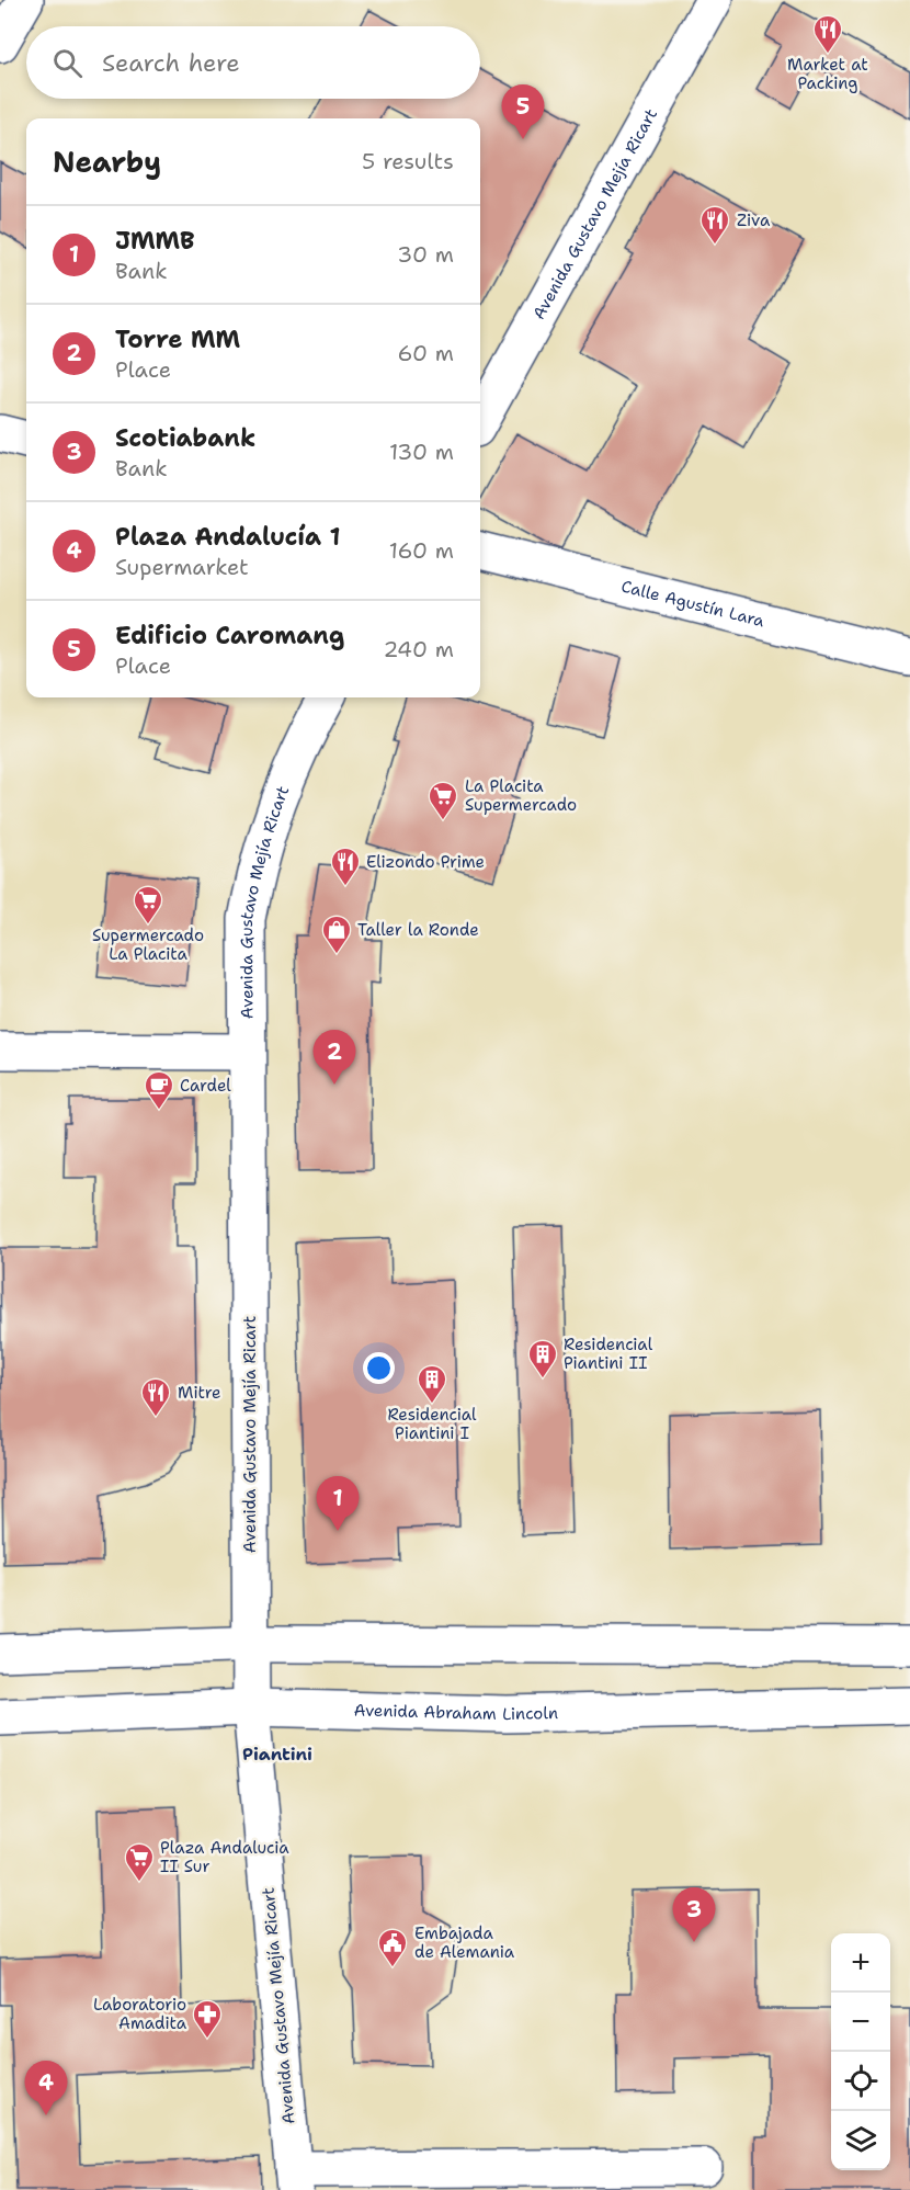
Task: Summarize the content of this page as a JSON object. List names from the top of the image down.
{
  "streets": {
    "street": ["Avenida Gustavo Mejía Ricart", "Calle Agustín Lara", "Avenida Abraham Lincoln"]
  },
  "crossings": [
    ["Avenida Gustavo Mejía Ricart", "Avenida Abraham Lincoln"]
  ],
  "districts": ["Piantini"],
  "places": {
    "restaurant": [
      "Market at Packing",
      "Ziva",
      "Elizondo Prime",
      "Mitre"
    ],
    "supermarket": ["La Placita Supermercado", "Supermercado La Placita", "Plaza Andalucia II Sur"],
    "shop": ["Taller la Ronde"],
    "cafe": ["Cardel"],
    "building": ["Residencial Piantini II", "Residencial Piantini I"],
    "public building": ["Embajada de Alemania"],
    "pharmacy": ["Laboratorio Amadita"]
  },
  "page": {
    "search": "Search here",
    "pins": [
      "5",
      "2",
      "1",
      "3",
      "4"
    ],
    "heading": ["Nearby", "5 results"],
    "list": [
      {
        "mark": "1",
        "name": "JMMB",
        "note": "Bank",
        "value": "30 m"
      },
      {
        "mark": "2",
        "name": "Torre MM",
        "note": "Place",
        "value": "60 m"
      },
      {
        "mark": "3",
        "name": "Scotiabank",
        "note": "Bank",
        "value": "130 m"
      },
      {
        "mark": "4",
        "name": "Plaza Andalucía 1",
        "note": "Supermarket",
        "value": "160 m"
      },
      {
        "mark": "5",
        "name": "Edificio Caromang",
        "note": "Place",
        "value": "240 m"
      }
    ],
    "map_buttons": ["+", "−"]
  }
}
